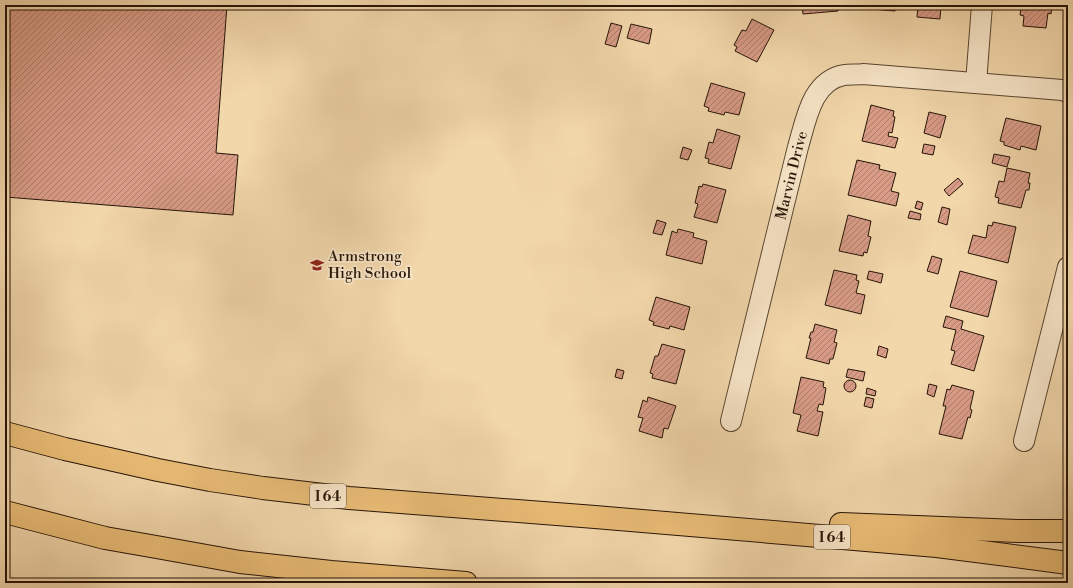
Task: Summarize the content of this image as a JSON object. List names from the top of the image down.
{
  "streets": {
    "highway": ["I 64"],
    "street": ["Marvin Drive"]
  },
  "places": {
    "school or university": ["Armstrong High School"]
  }
}
